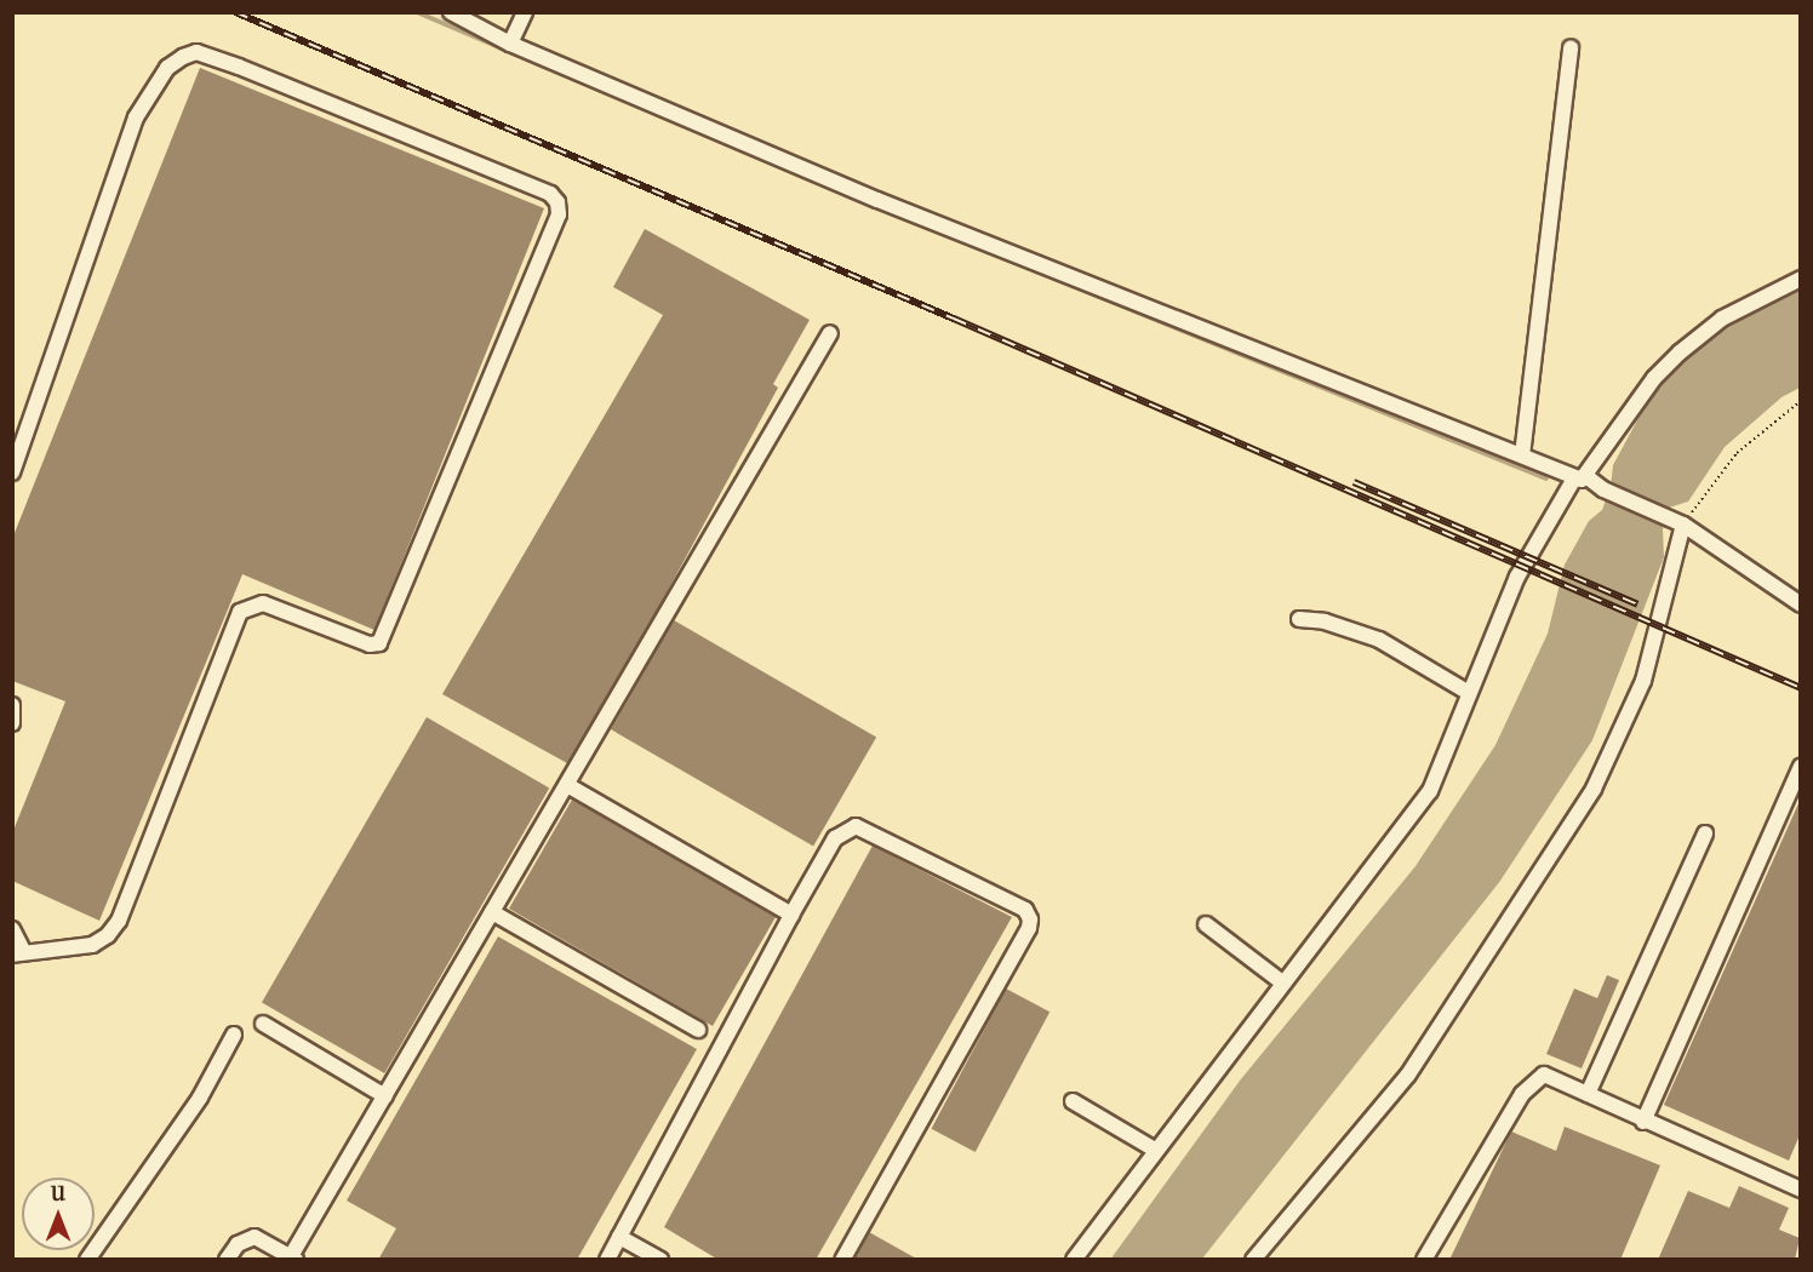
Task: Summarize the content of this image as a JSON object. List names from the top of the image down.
{
  "north": "top"
}
